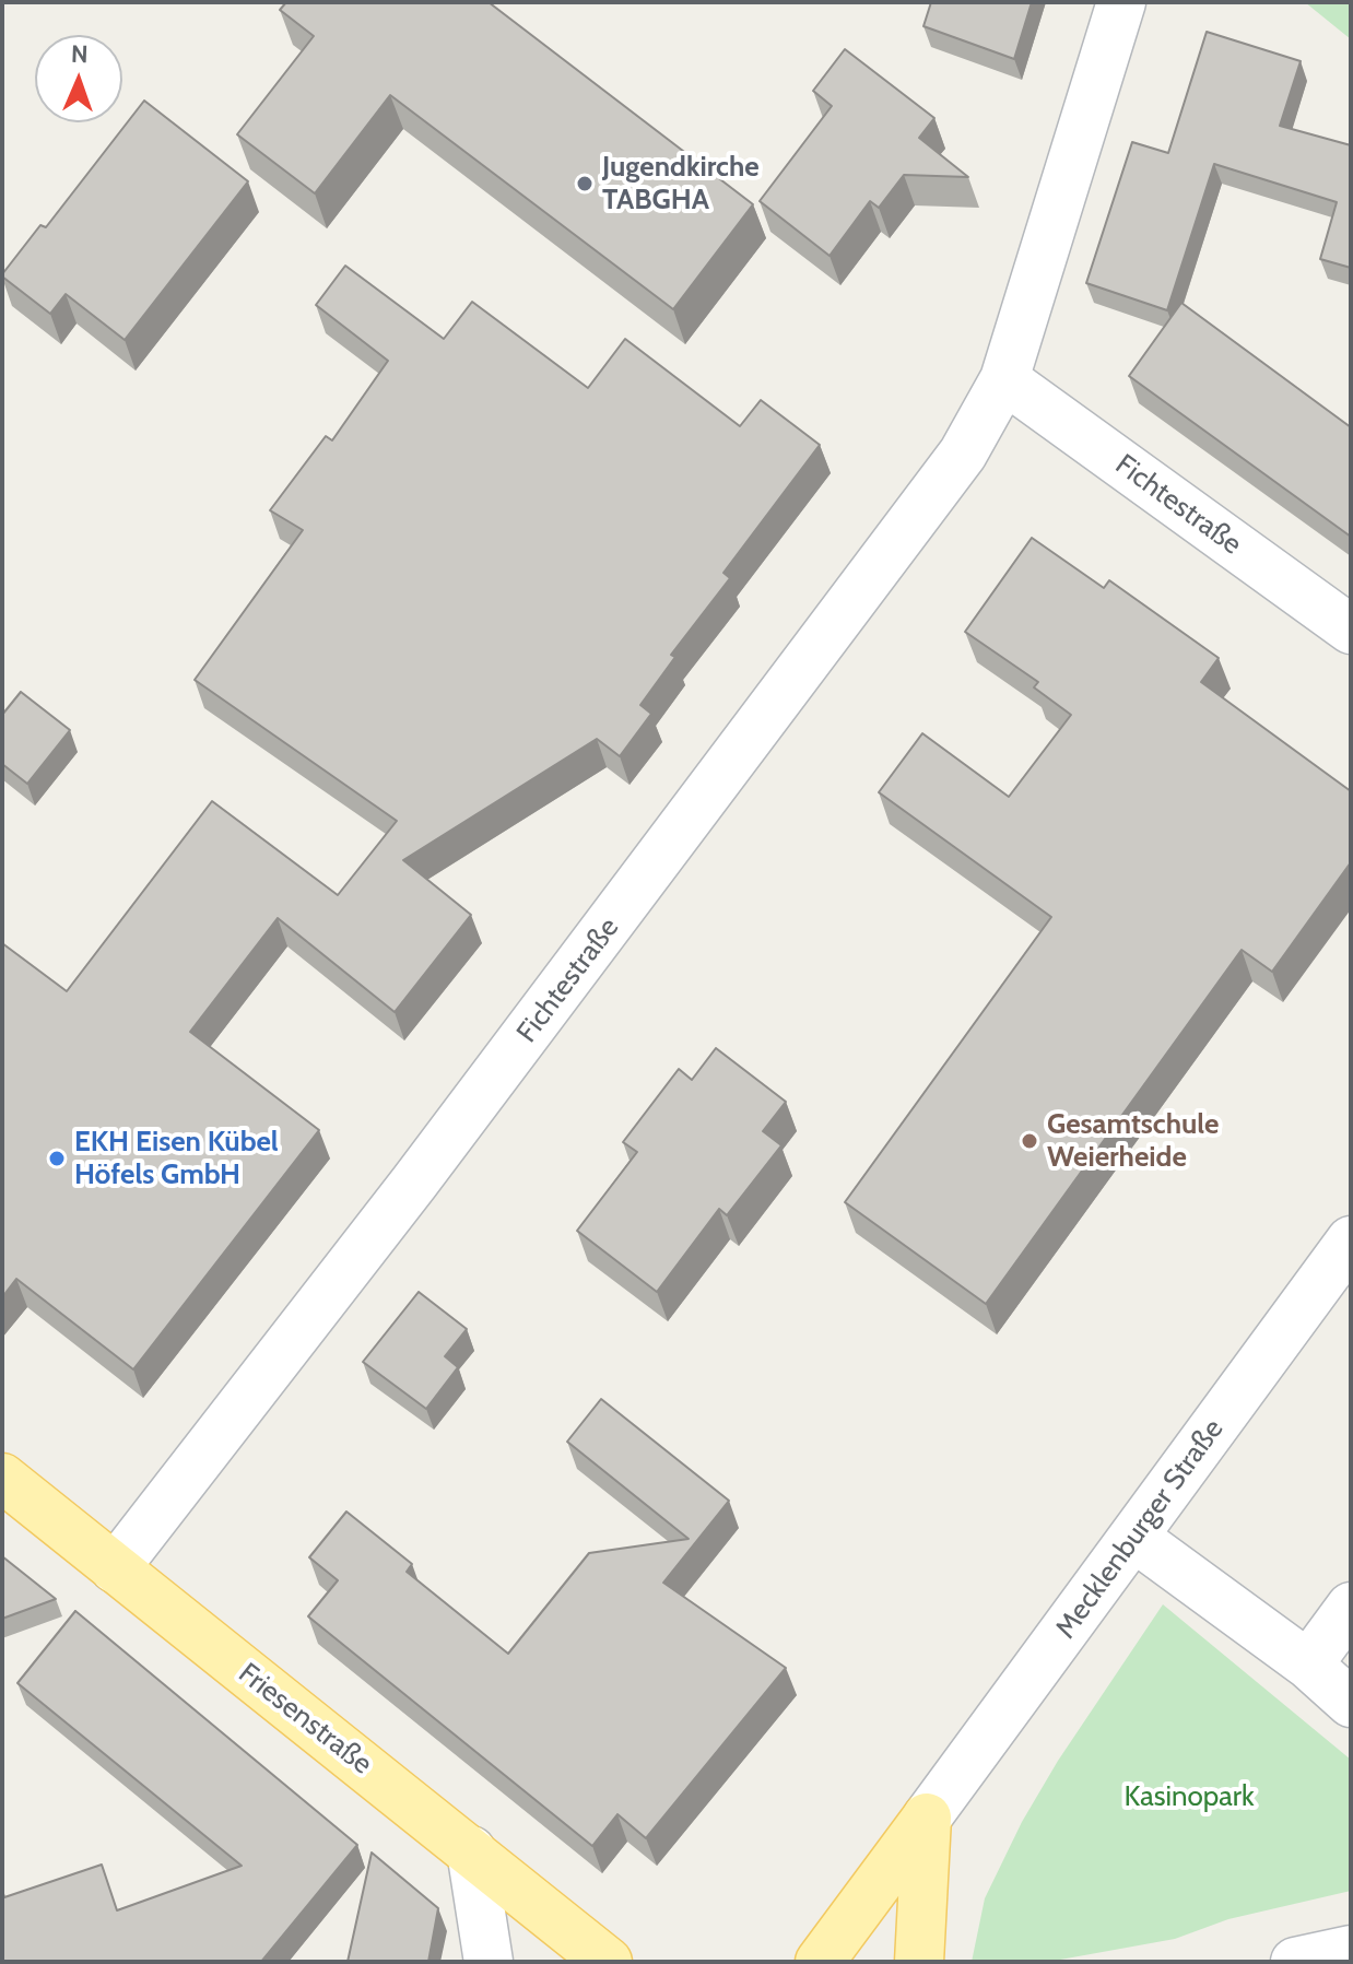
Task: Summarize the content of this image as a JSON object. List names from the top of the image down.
{
  "streets": {
    "main road": ["Mecklenburger Straße", "Friesenstraße"],
    "street": ["Fichtestraße"]
  },
  "crossings": [
    ["Fichtestraße", "Friesenstraße"]
  ],
  "parks": ["Kasinopark"],
  "places": ["Jugendkirche TABGHA", "Gesamtschule Weierheide", "EKH Eisen Kübel Höfels GmbH"],
  "north": "top"
}
